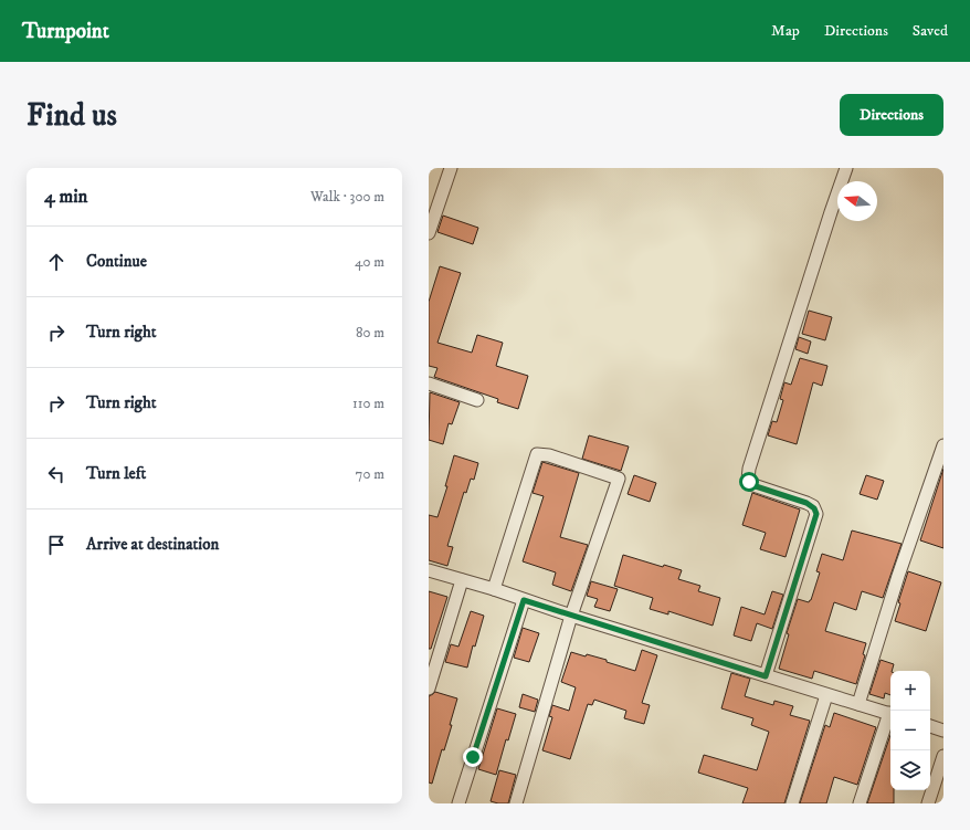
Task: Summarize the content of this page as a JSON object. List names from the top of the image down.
{
  "north": "left",
  "page": {
    "header": "Turnpoint",
    "nav": ["Map", "Directions", "Saved"],
    "buttons": "Directions",
    "title": "Find us",
    "heading": ["4 min", "Walk · 300 m"],
    "list": [
      ["Continue", "40 m"],
      ["Turn right", "80 m"],
      ["Turn right", "110 m"],
      ["Turn left", "70 m"],
      "Arrive at destination"
    ],
    "map_buttons": ["+", "−"]
  }
}
